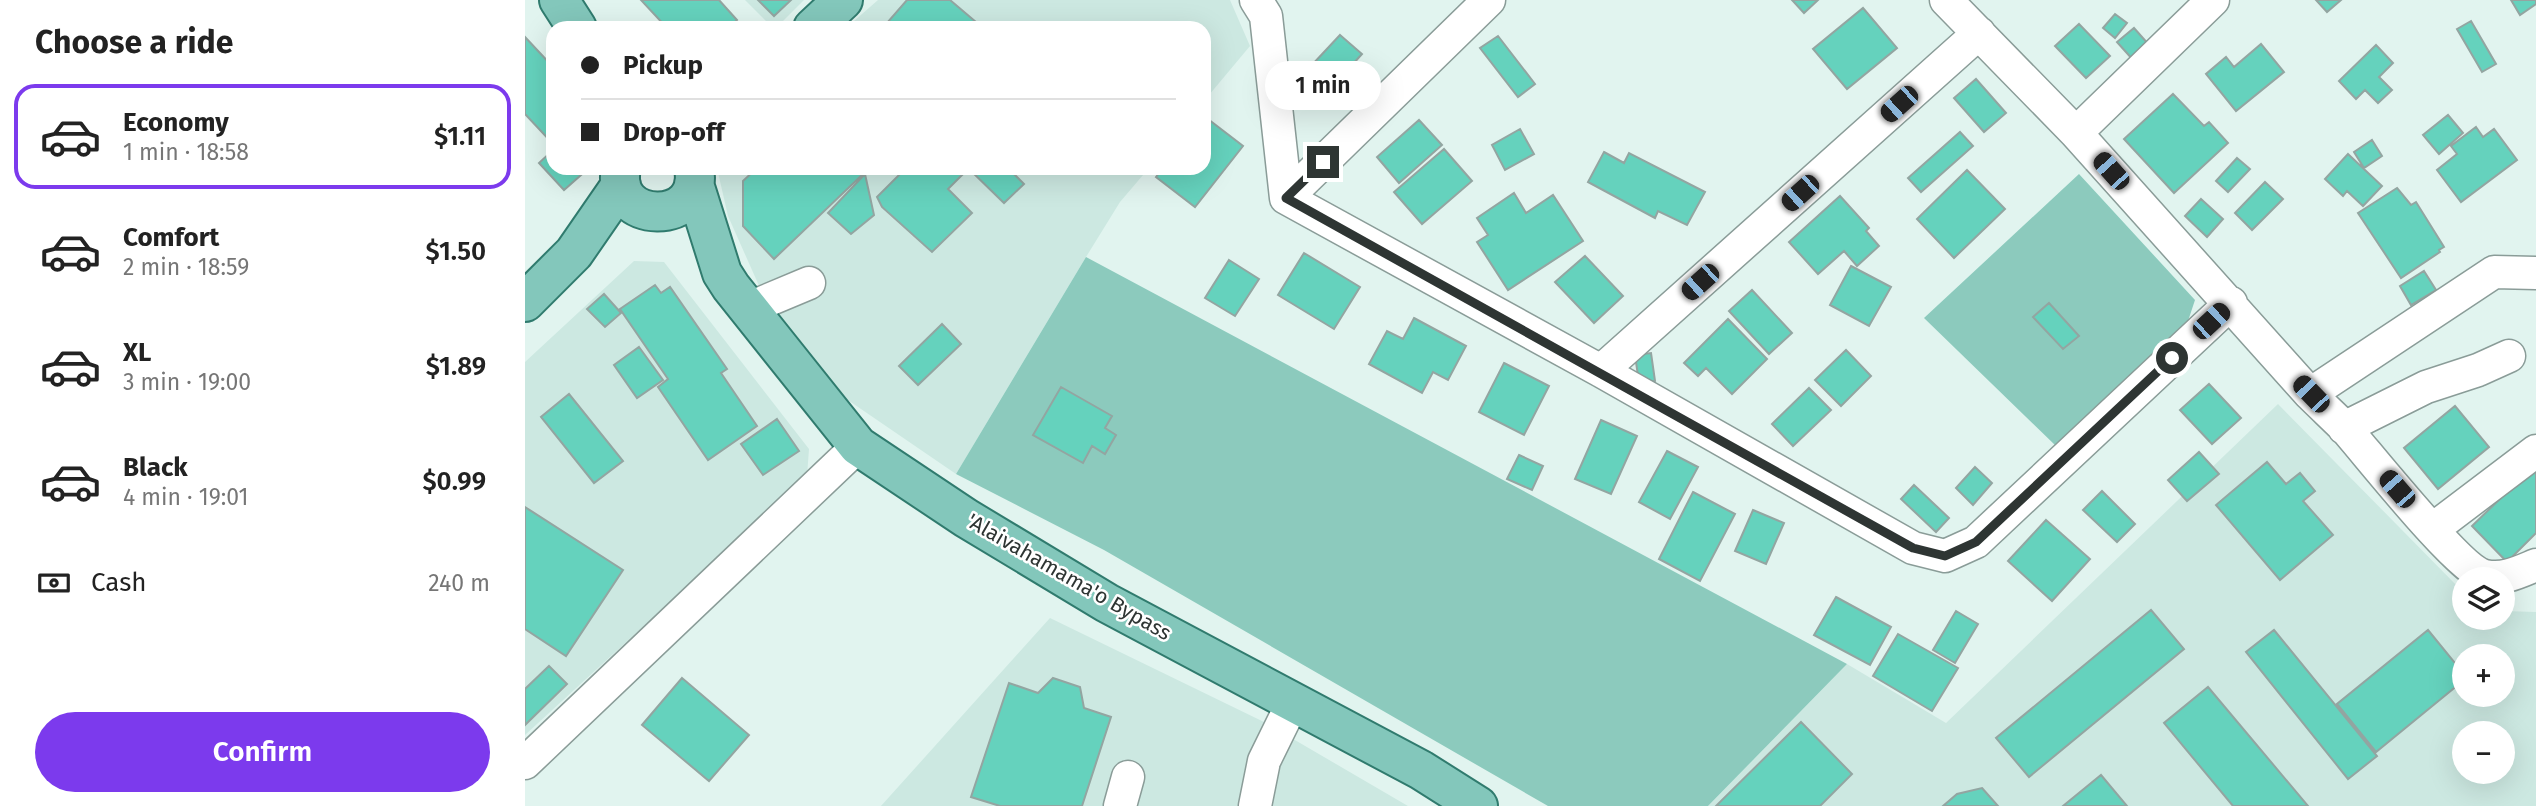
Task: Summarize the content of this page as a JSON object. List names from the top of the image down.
{
  "streets": {
    "main road": ["'Alaivahamama'o Bypass"]
  },
  "page": {
    "heading": "Choose a ride",
    "banner": ["Pickup", "Drop-off"],
    "bubble": "1 min",
    "list": [
      {
        "name": "Economy",
        "note": "1 min · 18:58",
        "value": "$1.11"
      },
      {
        "name": "Comfort",
        "note": "2 min · 18:59",
        "value": "$1.50"
      },
      {
        "name": "XL",
        "note": "3 min · 19:00",
        "value": "$1.89"
      },
      {
        "name": "Black",
        "note": "4 min · 19:01",
        "value": "$0.99"
      }
    ],
    "pay": ["Cash", "240 m"],
    "map_buttons": ["+", "−"],
    "buttons": "Confirm"
  }
}
